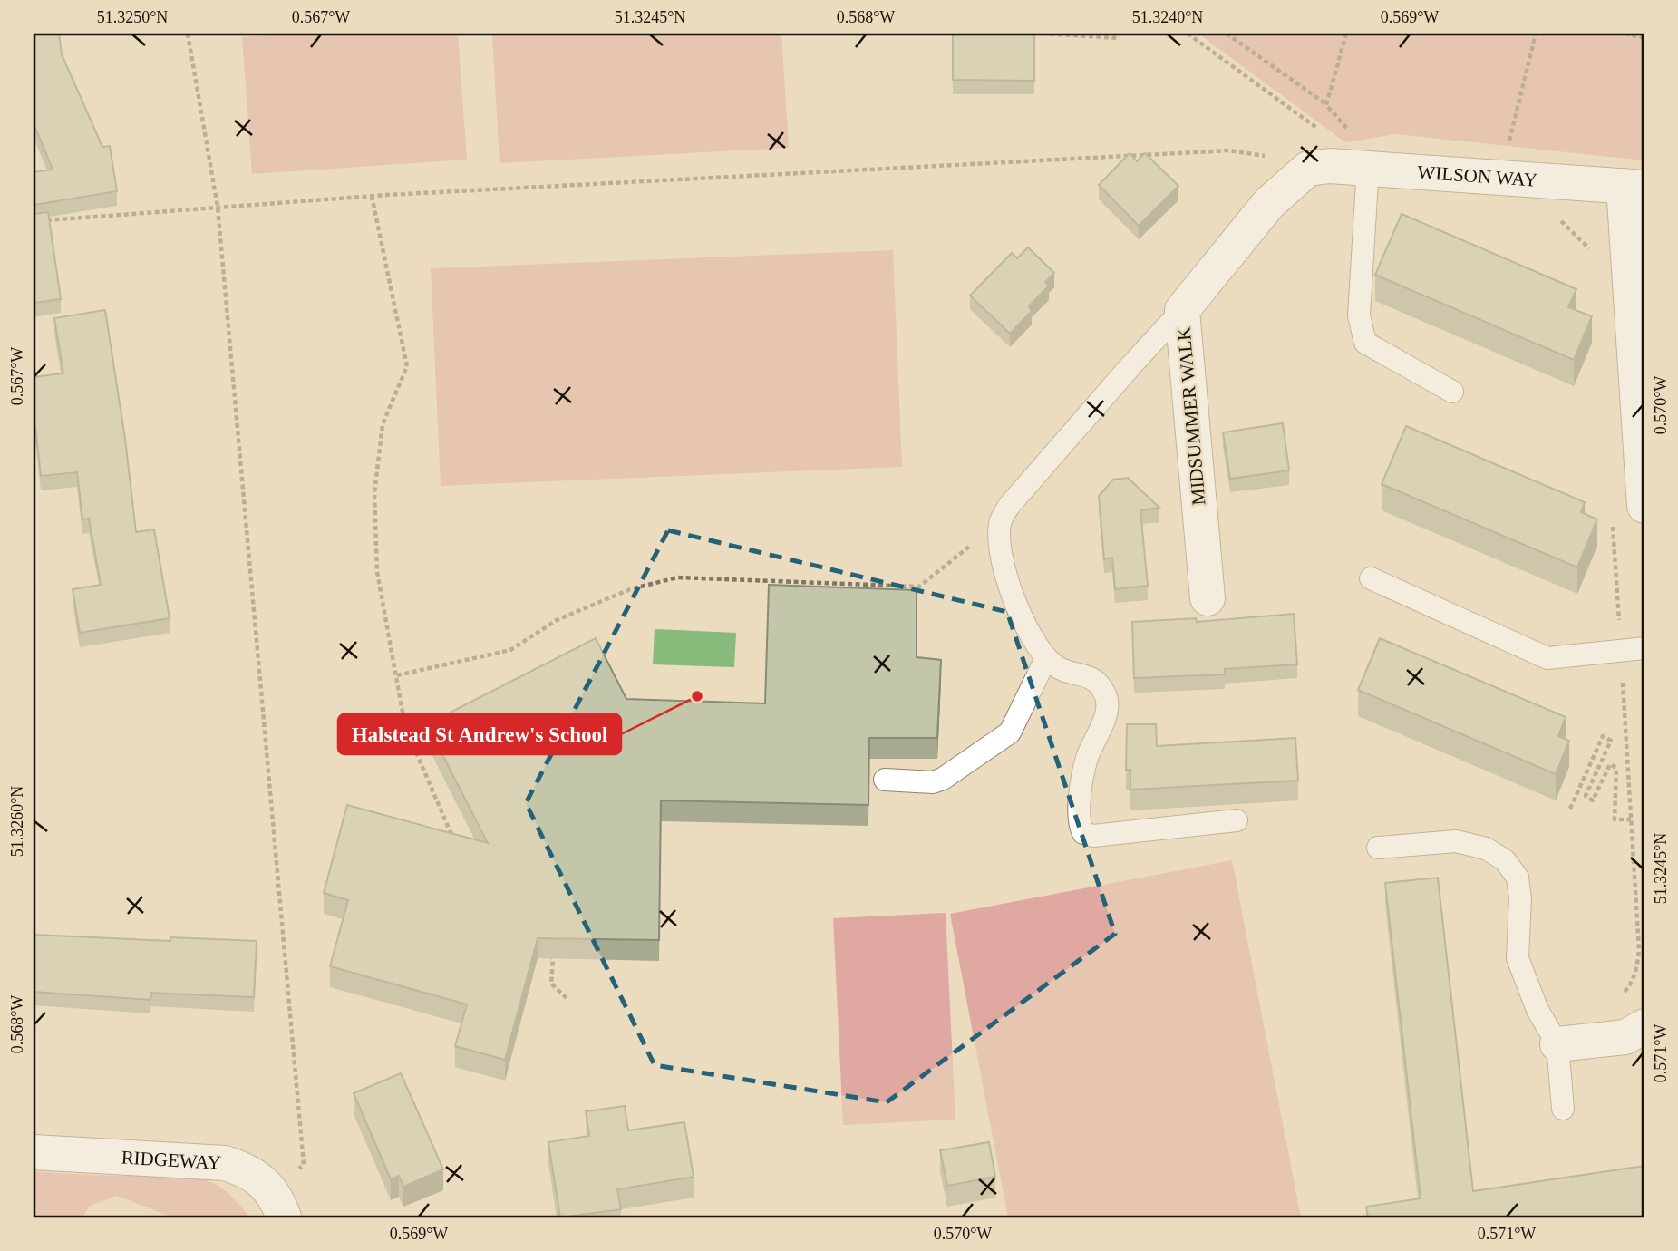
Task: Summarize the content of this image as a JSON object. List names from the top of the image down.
{
  "streets": {
    "street": ["WILSON WAY", "MIDSUMMER WALK", "RIDGEWAY"]
  },
  "crossings": [
    ["WILSON WAY", "MIDSUMMER WALK"]
  ],
  "places": ["Halstead St Andrew's School"],
  "coordinates": [
    "51.3250°N",
    "0.567°W",
    "51.3245°N",
    "0.568°W",
    "51.3240°N",
    "0.569°W",
    "0.570°W",
    "51.3260°N",
    "0.571°W"
  ]
}
